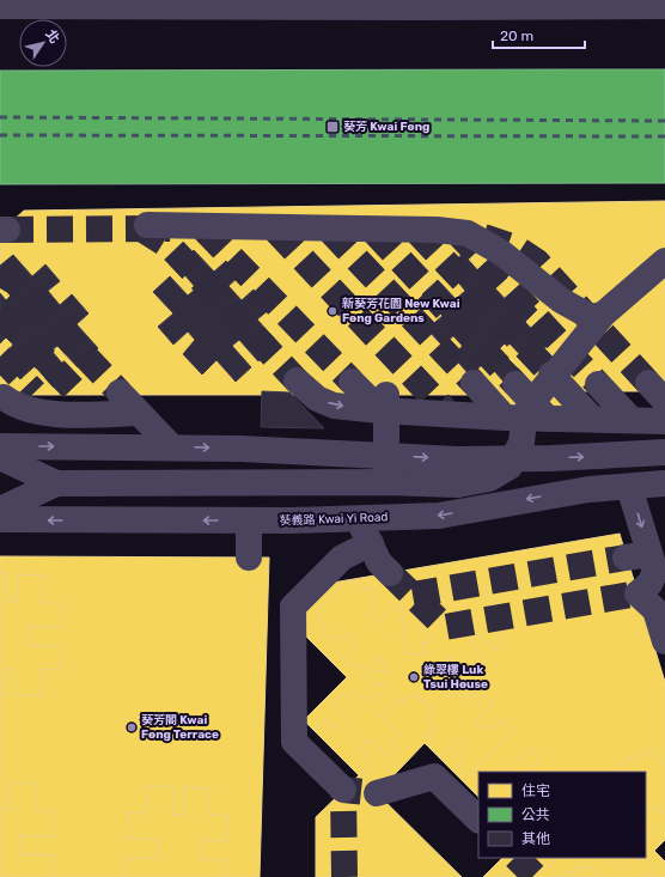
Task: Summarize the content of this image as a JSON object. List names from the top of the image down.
{
  "streets": {
    "street": ["葵義路 Kwai Yi Road"]
  },
  "places": {
    "transit": ["葵芳 Kwai Fong"],
    "other": ["新葵芳花園 New Kwai Fong Gardens", "綠翠樓 Luk Tsui House", "葵芳閣 Kwai Fong Terrace"]
  },
  "legend": ["住宅", "公共", "其他"],
  "scale_bar": "20 m",
  "north": "top right"
}
